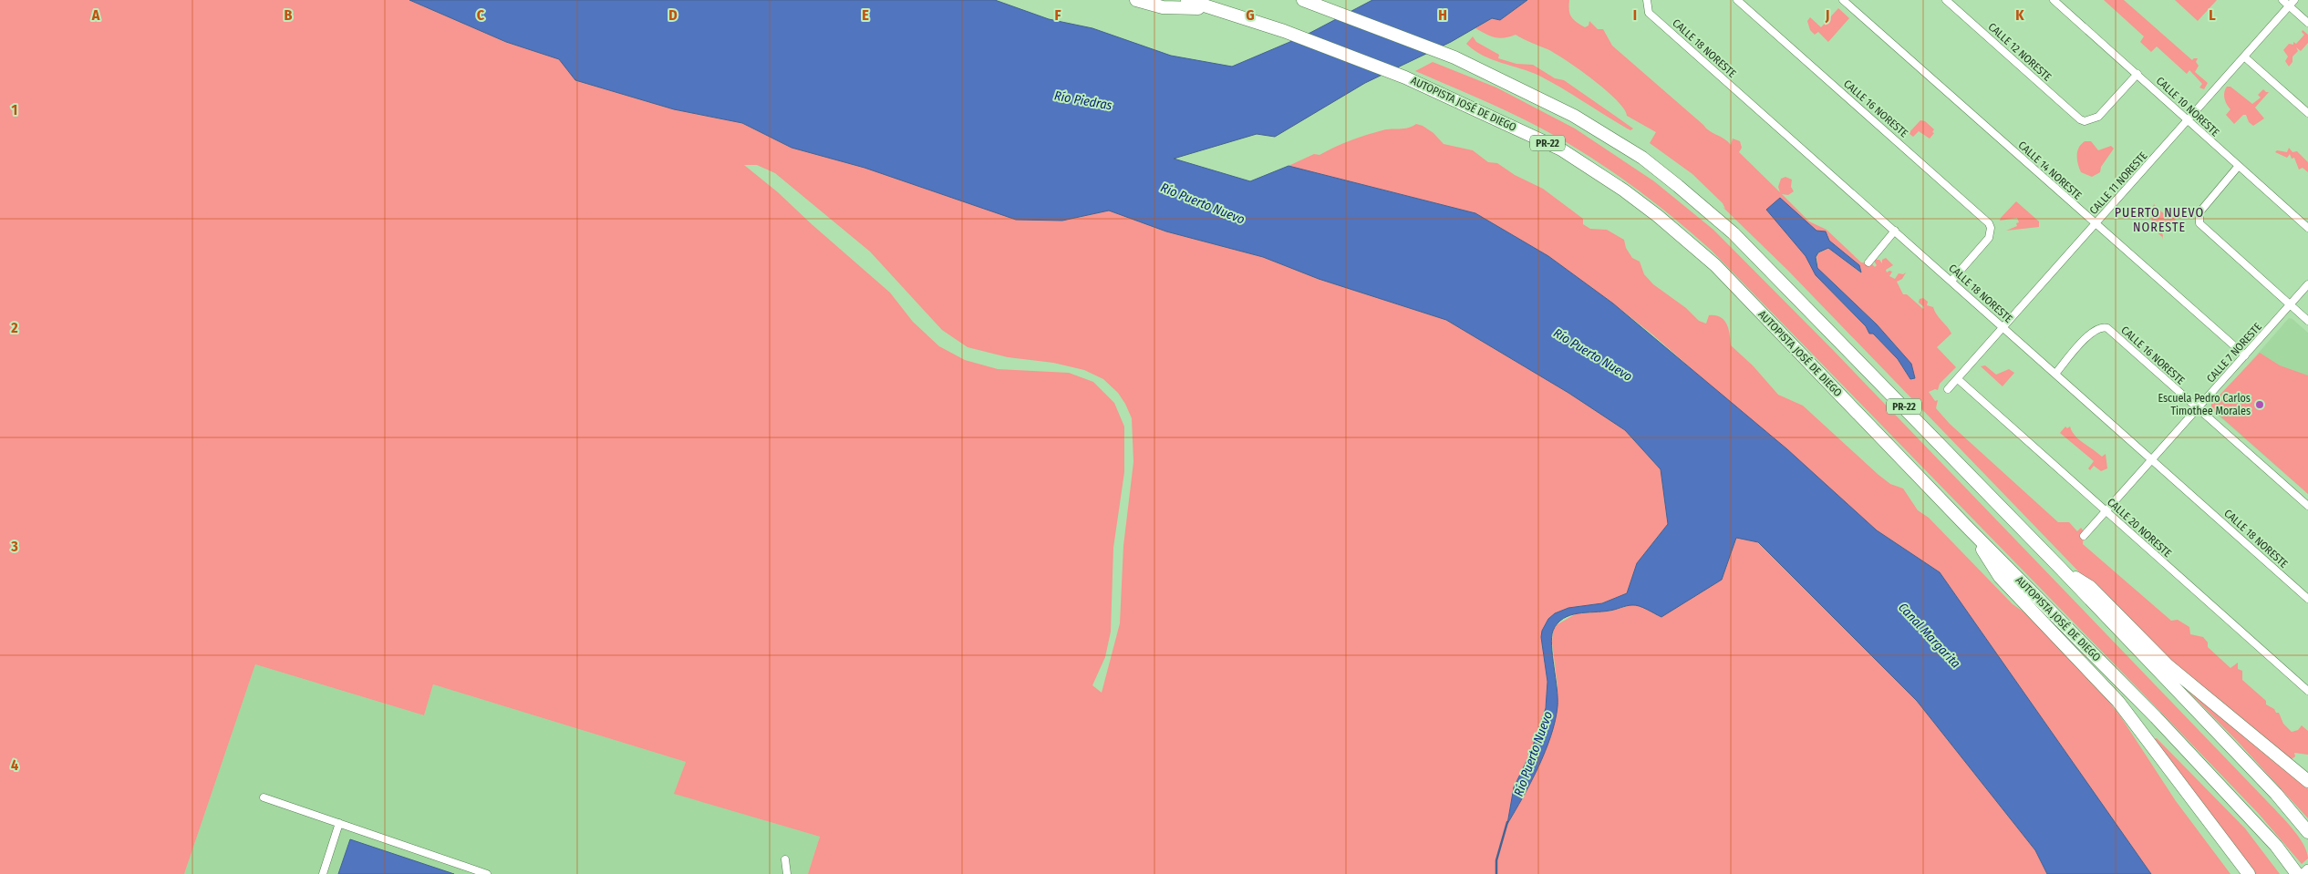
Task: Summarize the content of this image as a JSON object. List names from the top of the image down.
{
  "streets": {
    "highway": ["AUTOPISTA JOSÉ DE DIEGO", "PR-22"],
    "street": [
      "CALLE 18 NORESTE",
      "CALLE 12 NORESTE",
      "CALLE 10 NORESTE",
      "CALLE 16 NORESTE",
      "CALLE 14 NORESTE",
      "CALLE 11 NORESTE",
      "CALLE 7 NORESTE",
      "CALLE 20 NORESTE"
    ]
  },
  "crossings": [
    ["CALLE 18 NORESTE", "CALLE 16 NORESTE"],
    ["CALLE 18 NORESTE", "CALLE 11 NORESTE"],
    ["CALLE 18 NORESTE", "CALLE 7 NORESTE"],
    ["CALLE 12 NORESTE", "CALLE 10 NORESTE"],
    ["CALLE 10 NORESTE", "CALLE 11 NORESTE"],
    ["CALLE 16 NORESTE", "CALLE 7 NORESTE"],
    ["CALLE 14 NORESTE", "CALLE 11 NORESTE"],
    ["CALLE 14 NORESTE", "CALLE 7 NORESTE"],
    ["CALLE 11 NORESTE", "CALLE 20 NORESTE"],
    ["CALLE 7 NORESTE", "CALLE 20 NORESTE"]
  ],
  "districts": ["PUERTO NUEVO NORESTE"],
  "water": ["Río Piedras", "Río Puerto Nuevo", "Canal Margarita"],
  "places": ["Escuela Pedro Carlos Timothee Morales"],
  "grid": {
    "columns": [
      "A",
      "B",
      "C",
      "D",
      "E",
      "F",
      "G",
      "H",
      "I",
      "J",
      "K",
      "L"
    ],
    "rows": [
      "1",
      "2",
      "3",
      "4"
    ]
  }
}
